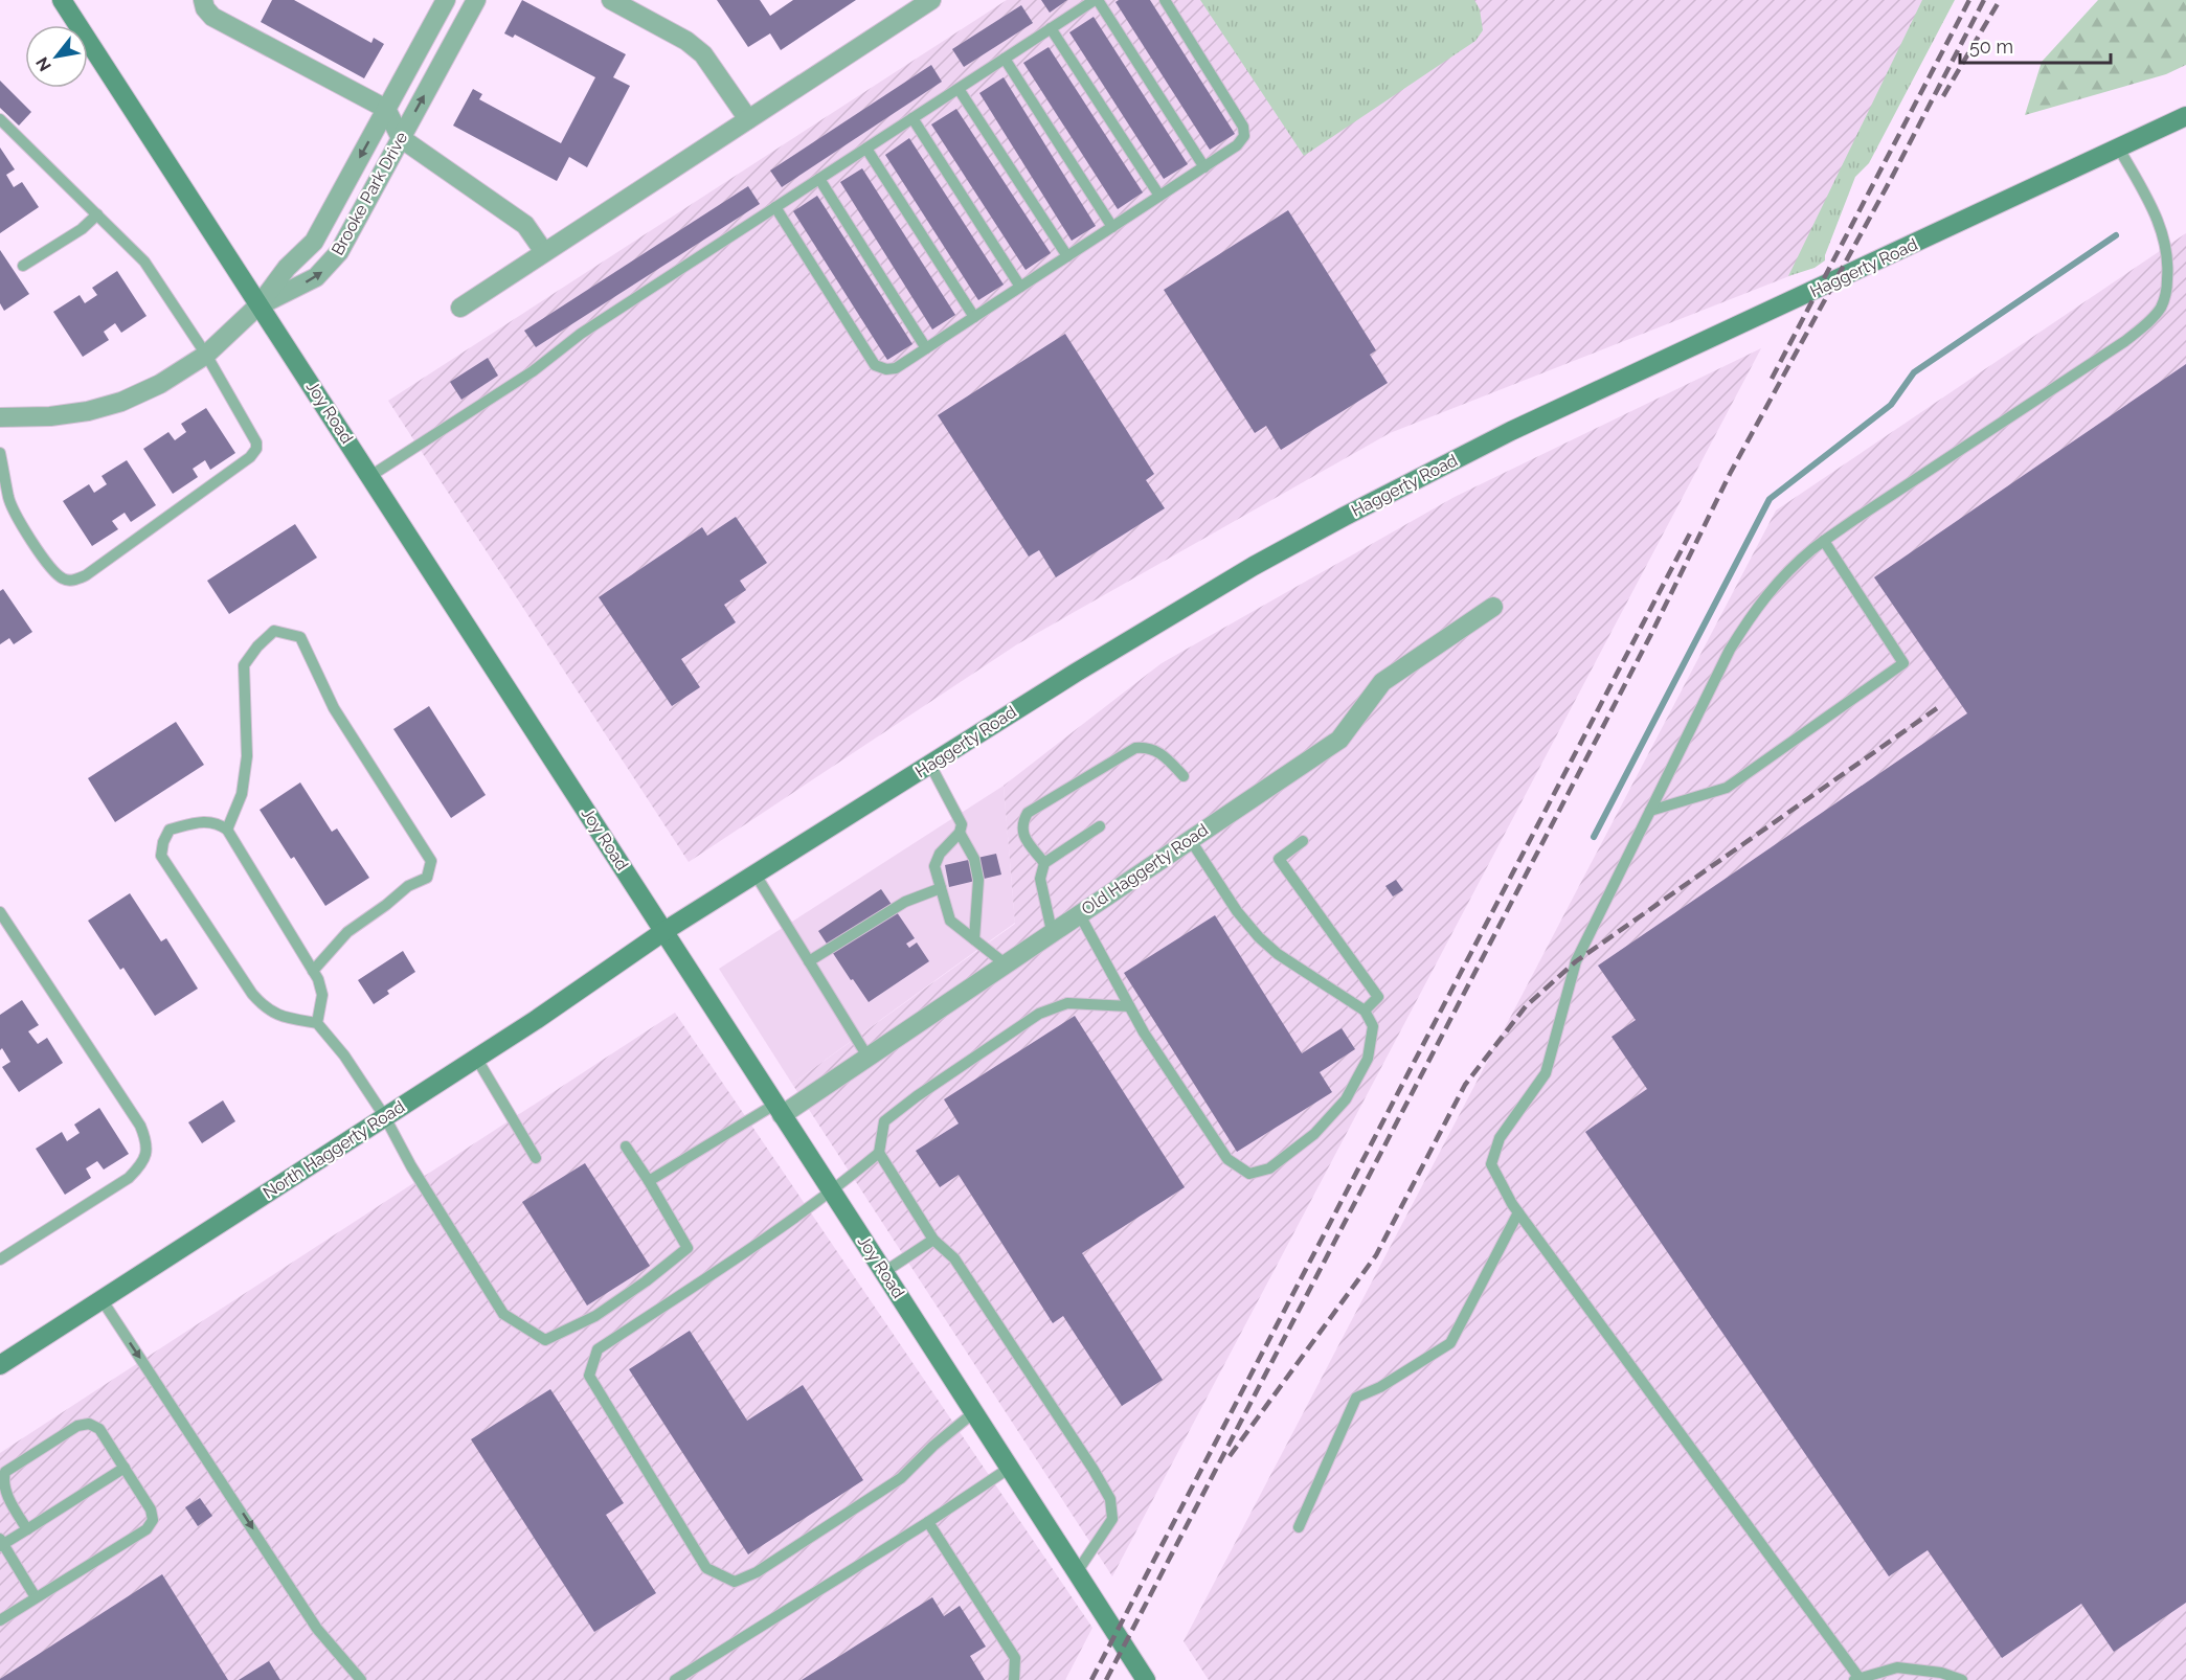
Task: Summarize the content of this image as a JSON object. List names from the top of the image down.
{
  "streets": {
    "main road": ["Haggerty Road", "Joy Road", "North Haggerty Road"],
    "street": ["Brooke Park Drive", "Old Haggerty Road"]
  },
  "crossings": [
    ["Brooke Park Drive", "Joy Road"],
    ["Haggerty Road", "Joy Road"],
    ["Haggerty Road", "North Haggerty Road"],
    ["Joy Road", "Old Haggerty Road"],
    ["Joy Road", "North Haggerty Road"]
  ],
  "scale_bar": "50 m",
  "north": "bottom left"
}
